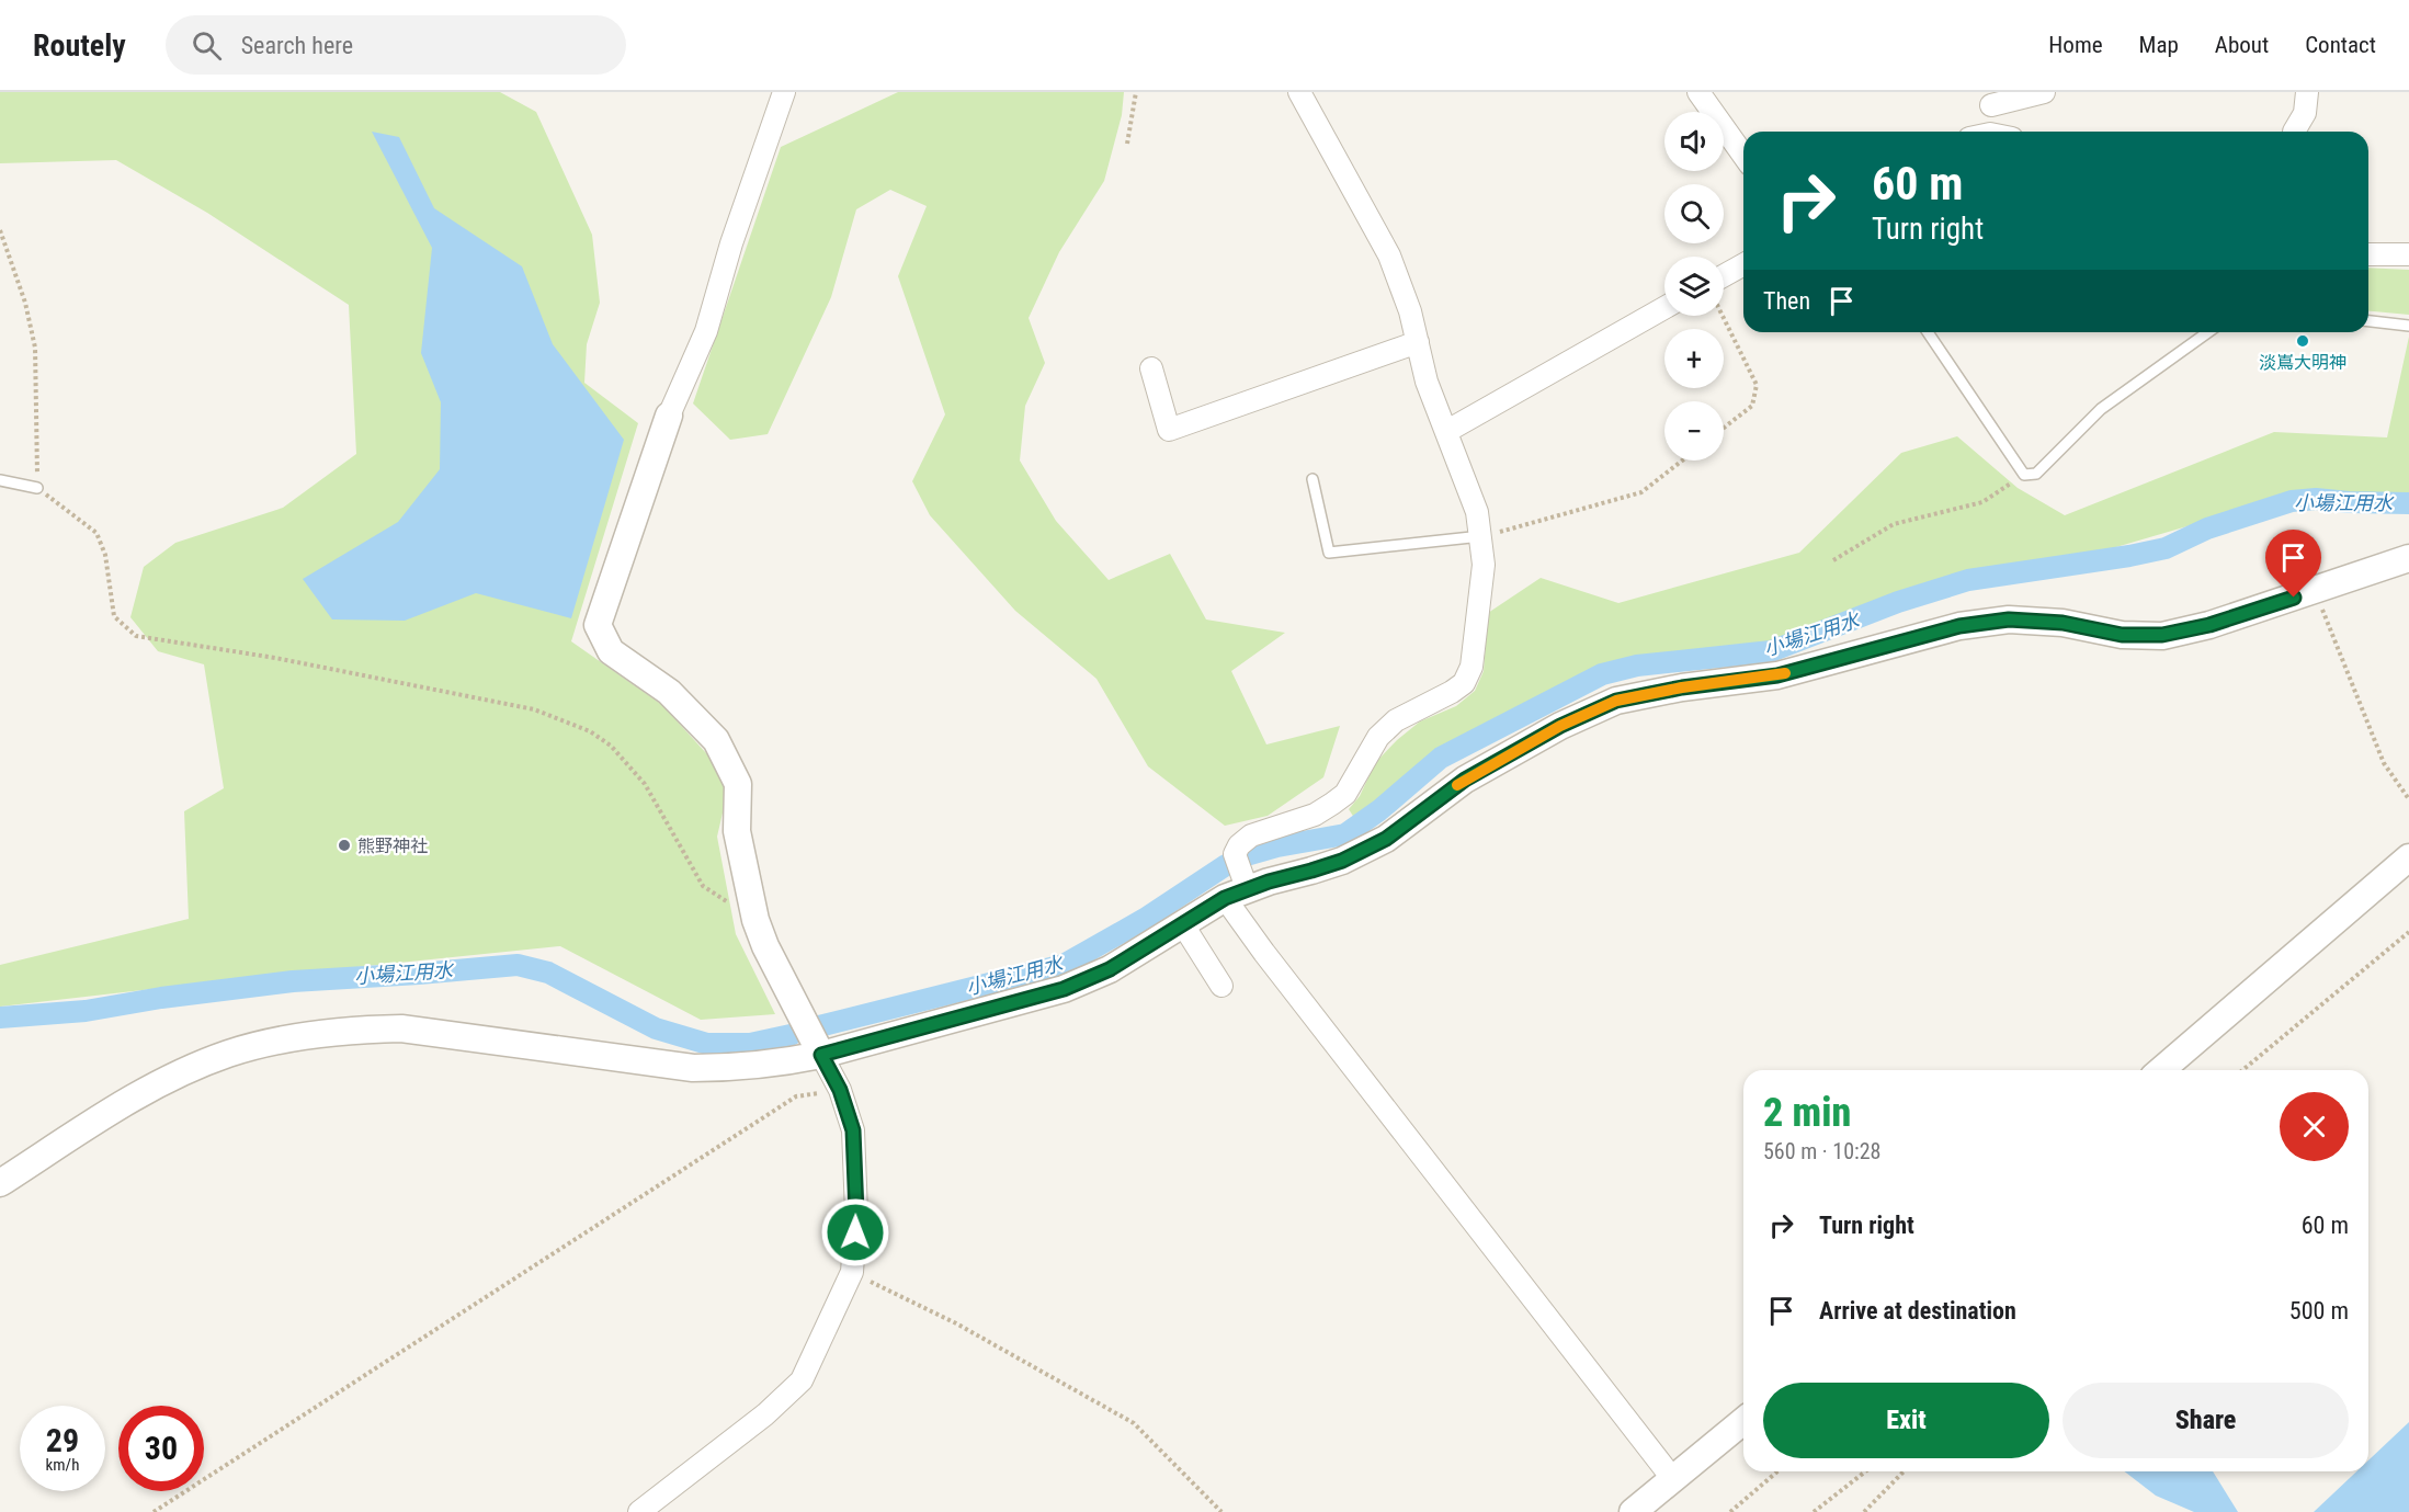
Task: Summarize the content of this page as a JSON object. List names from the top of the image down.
{
  "water": ["小場江用水"],
  "places": ["淡嶌大明神", "熊野神社"],
  "page": {
    "header": "Routely",
    "search": "Search here",
    "nav": [
      "Home",
      "Map",
      "About",
      "Contact"
    ],
    "map_buttons": ["+", "−"],
    "turn": ["60 m", "Turn right"],
    "then": "Then",
    "heading": ["2 min", "560 m · 10:28"],
    "list": [
      {
        "name": "Turn right",
        "value": "60 m"
      },
      {
        "name": "Arrive at destination",
        "value": "500 m"
      }
    ],
    "buttons": ["Exit", "Share"],
    "speed": "29 km/h",
    "limit": "30"
  }
}
